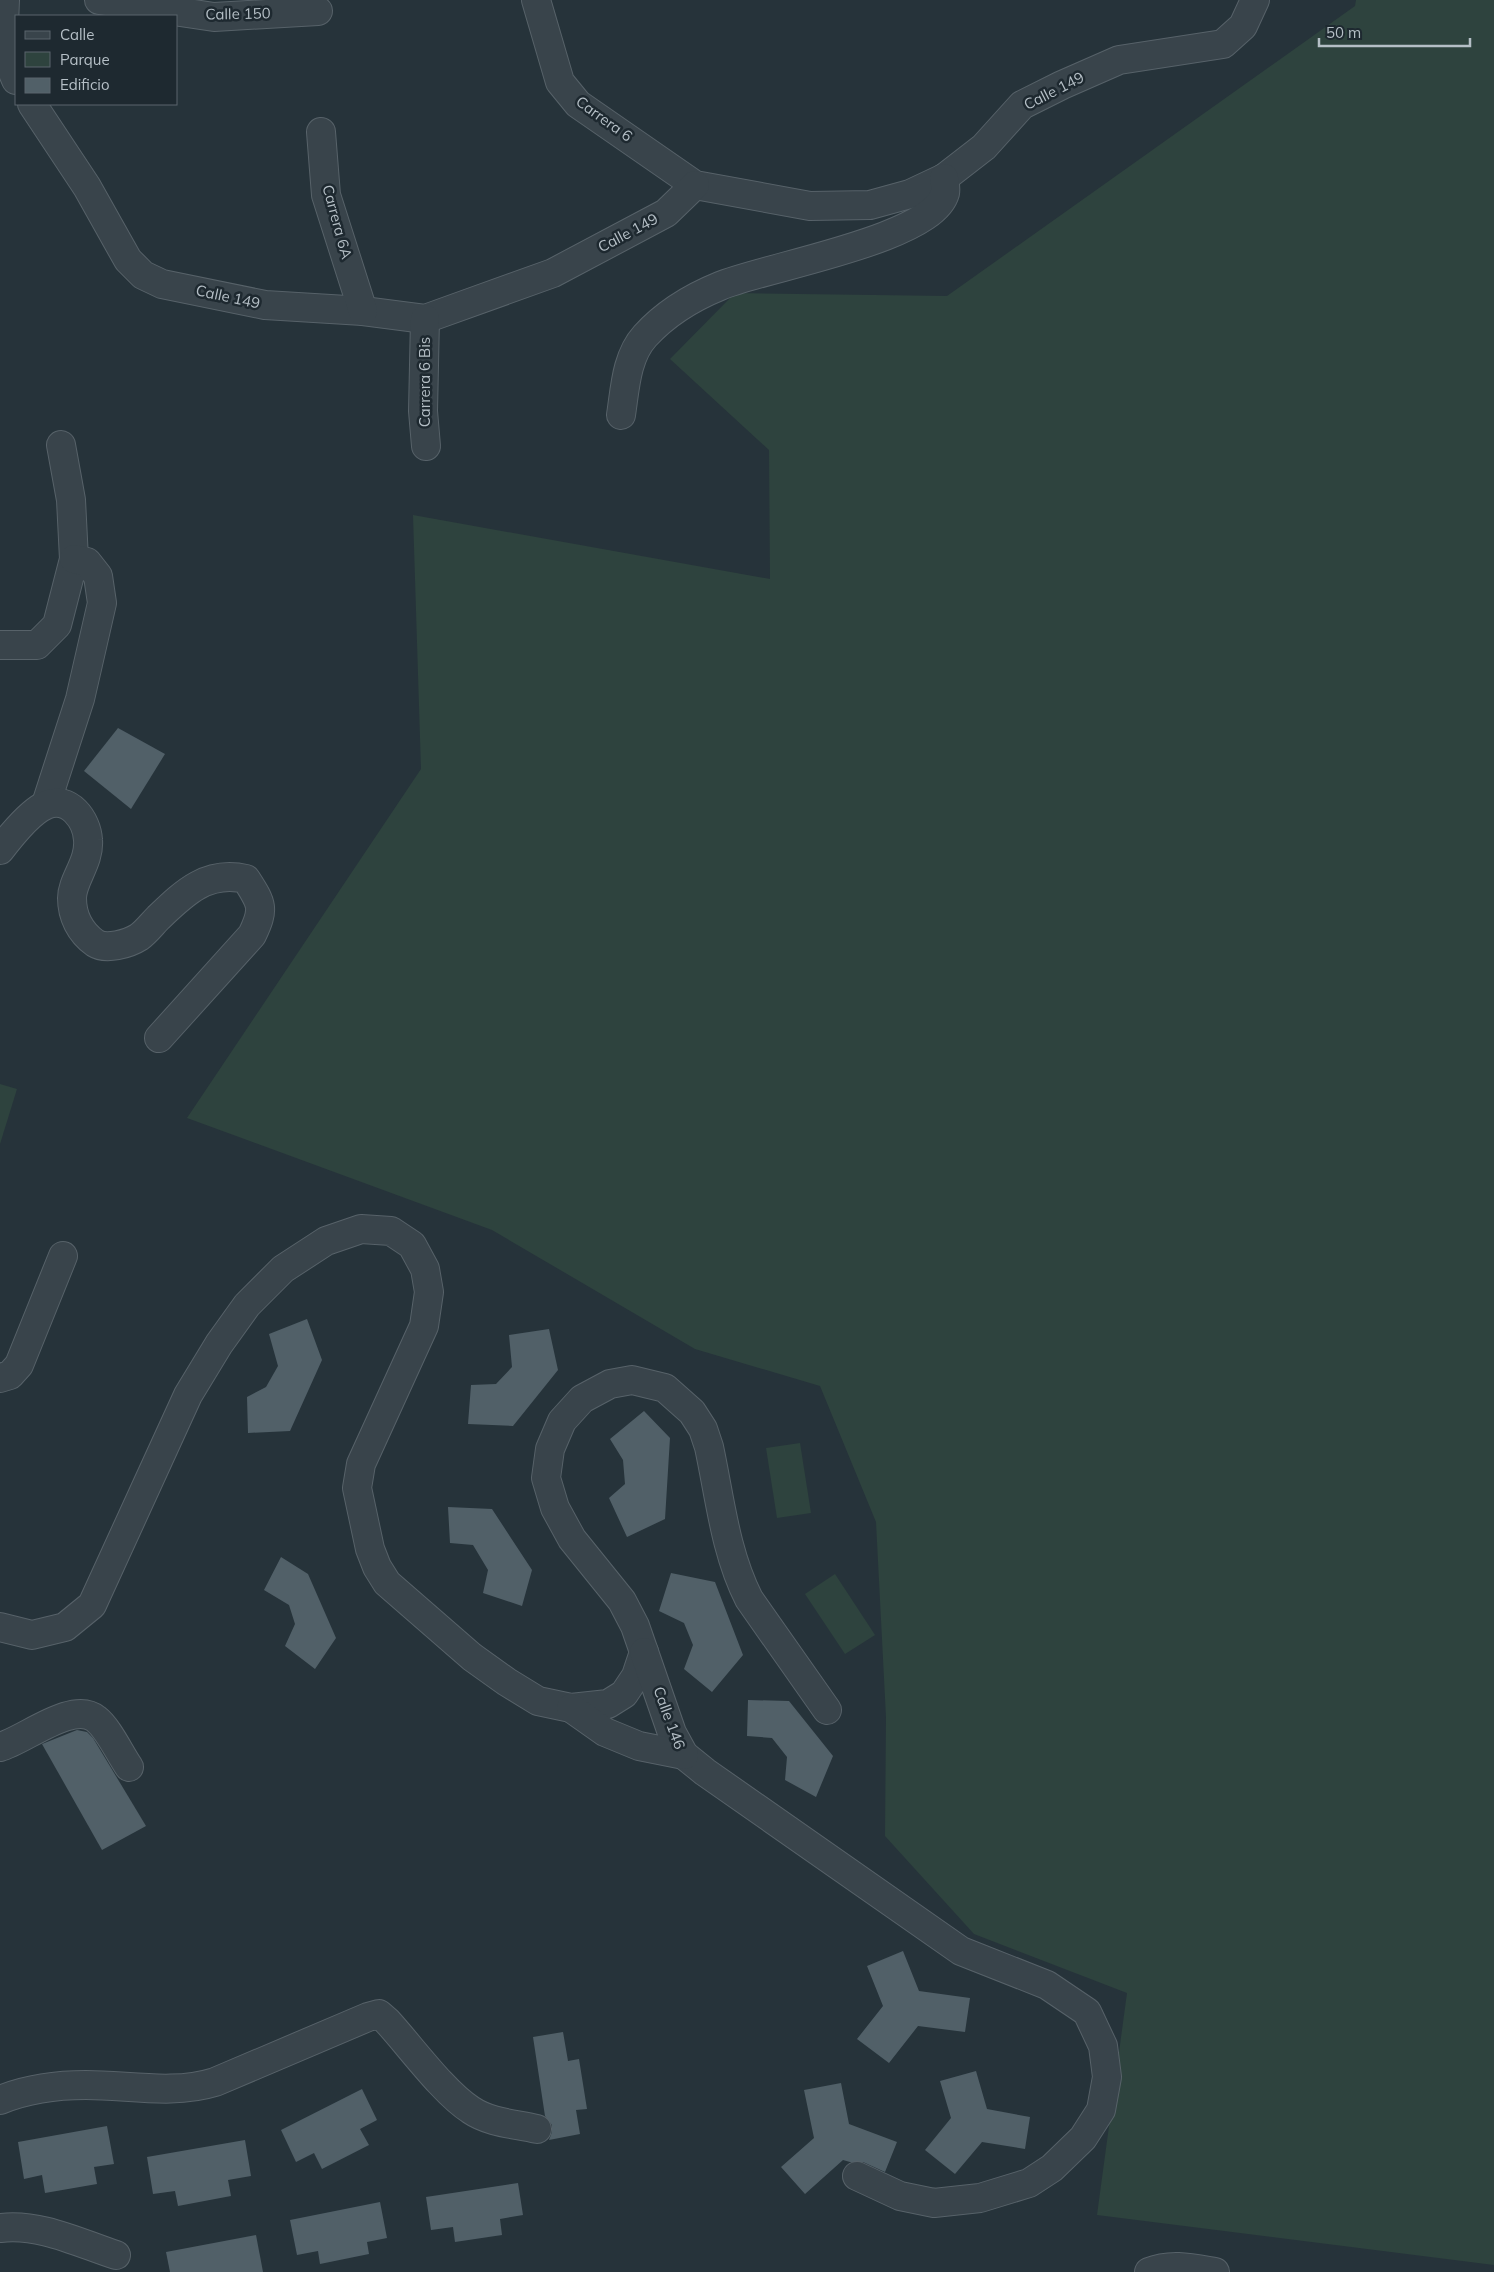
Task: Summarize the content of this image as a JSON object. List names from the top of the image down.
{
  "streets": {
    "street": [
      "Calle 150",
      "Calle 149",
      "Carrera 6",
      "Carrera 6A",
      "Carrera 6 Bis",
      "Calle 146"
    ]
  },
  "crossings": [
    ["Calle 149", "Carrera 6"],
    ["Calle 149", "Carrera 6A"],
    ["Calle 149", "Carrera 6 Bis"]
  ],
  "legend": ["Calle", "Parque", "Edificio"],
  "scale_bar": "50 m"
}
